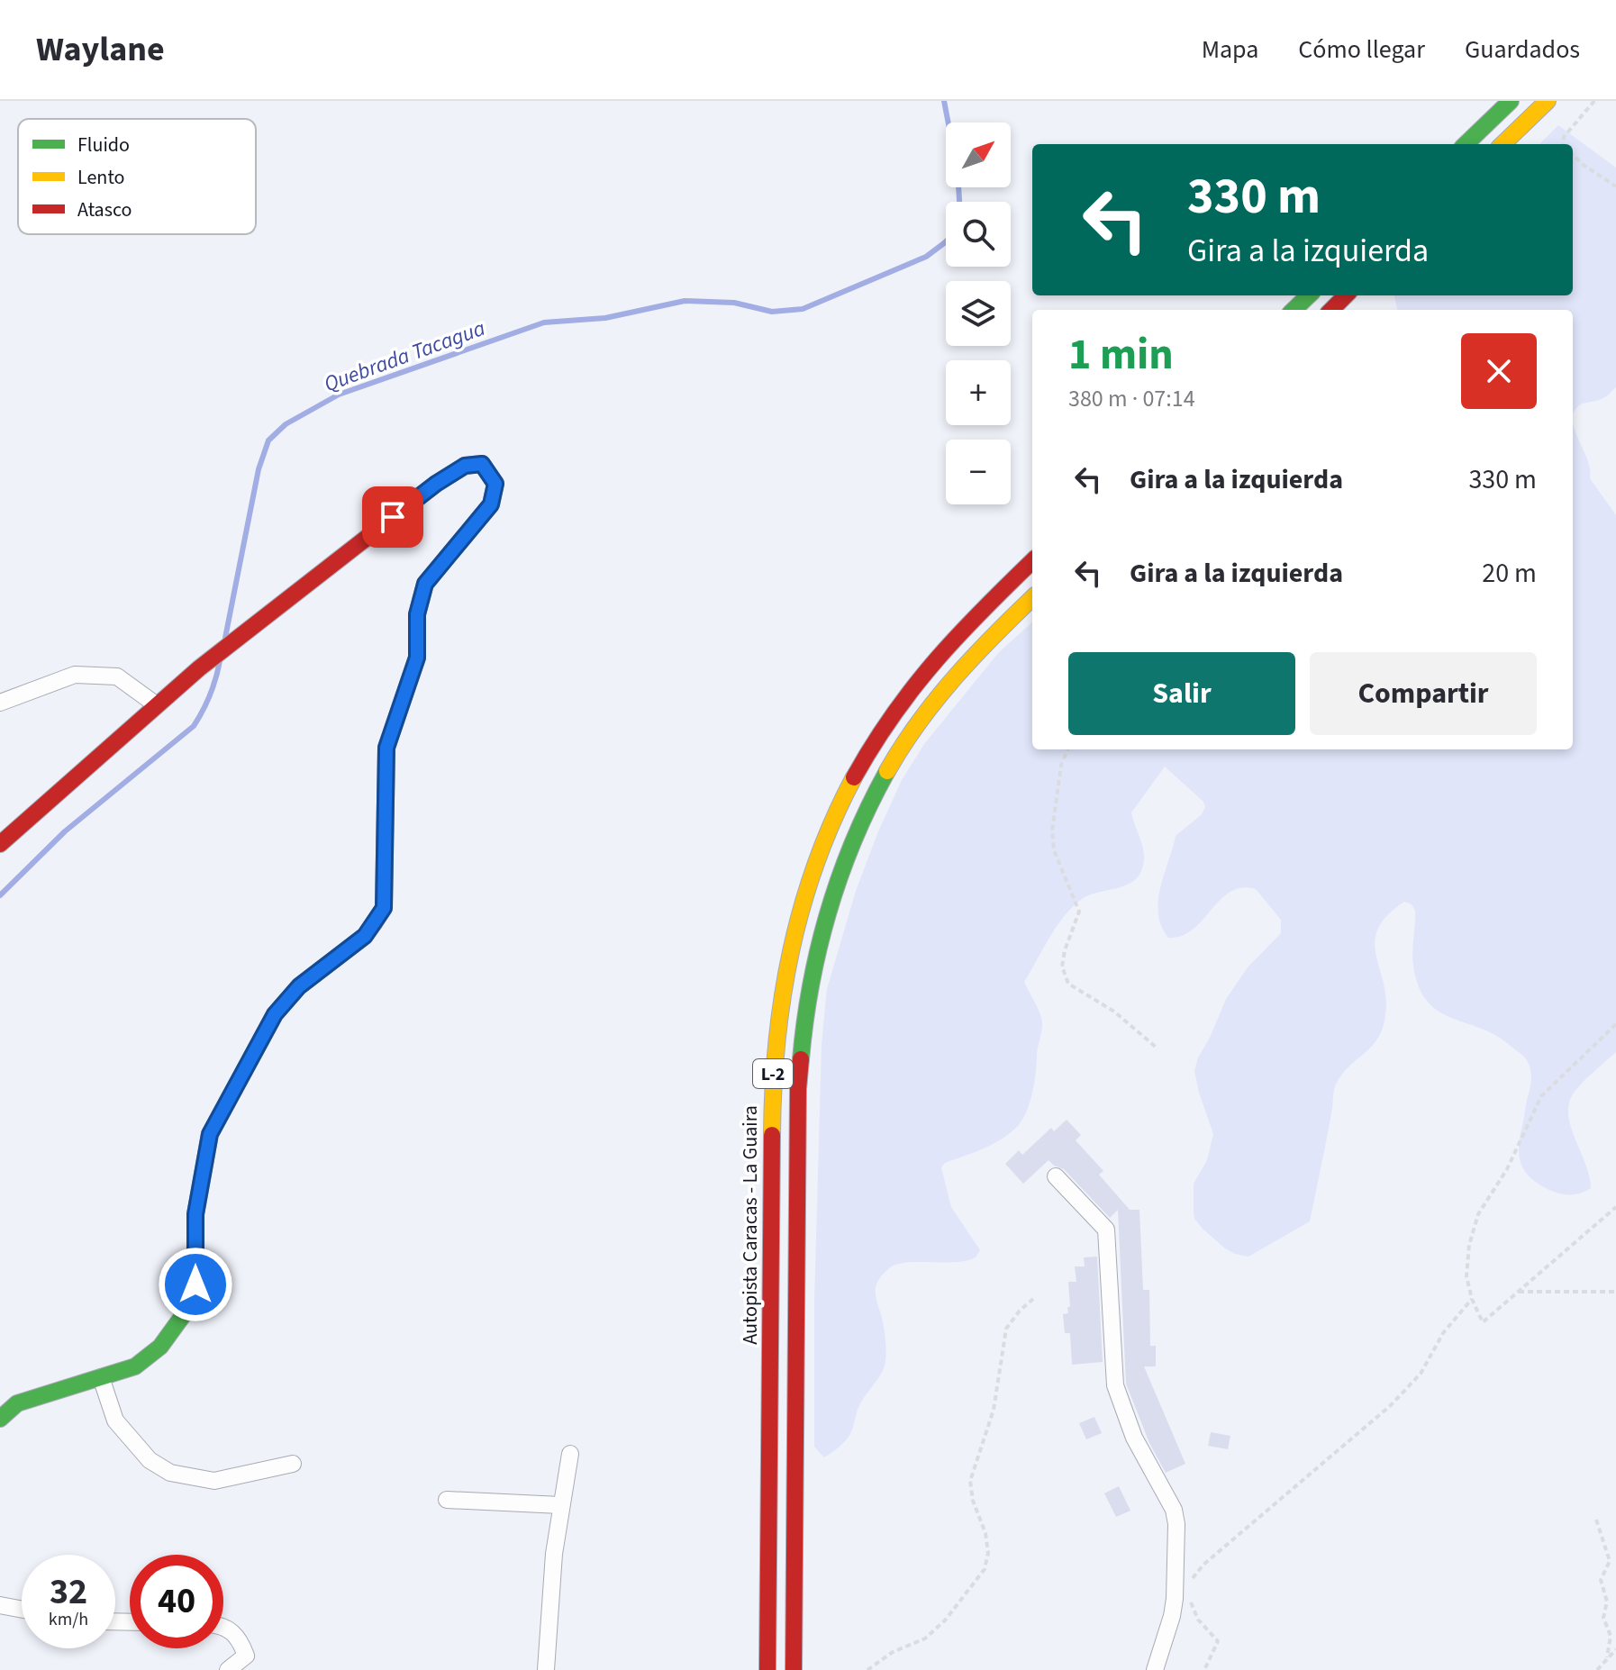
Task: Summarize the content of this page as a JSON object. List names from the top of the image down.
{
  "streets": {
    "main road": ["L-2", "Autopista Caracas - La Guaira"]
  },
  "water": ["Quebrada Tacagua"],
  "legend": ["Fluido", "Lento", "Atasco"],
  "north": "top right",
  "page": {
    "header": "Waylane",
    "nav": ["Mapa", "Cómo llegar", "Guardados"],
    "map_buttons": ["+", "−"],
    "turn": ["330 m", "Gira a la izquierda"],
    "heading": ["1 min", "380 m · 07:14"],
    "list": [
      {
        "name": "Gira a la izquierda",
        "value": "330 m"
      },
      {
        "name": "Gira a la izquierda",
        "value": "20 m"
      }
    ],
    "buttons": ["Salir", "Compartir"],
    "speed": "32 km/h",
    "limit": "40"
  }
}
